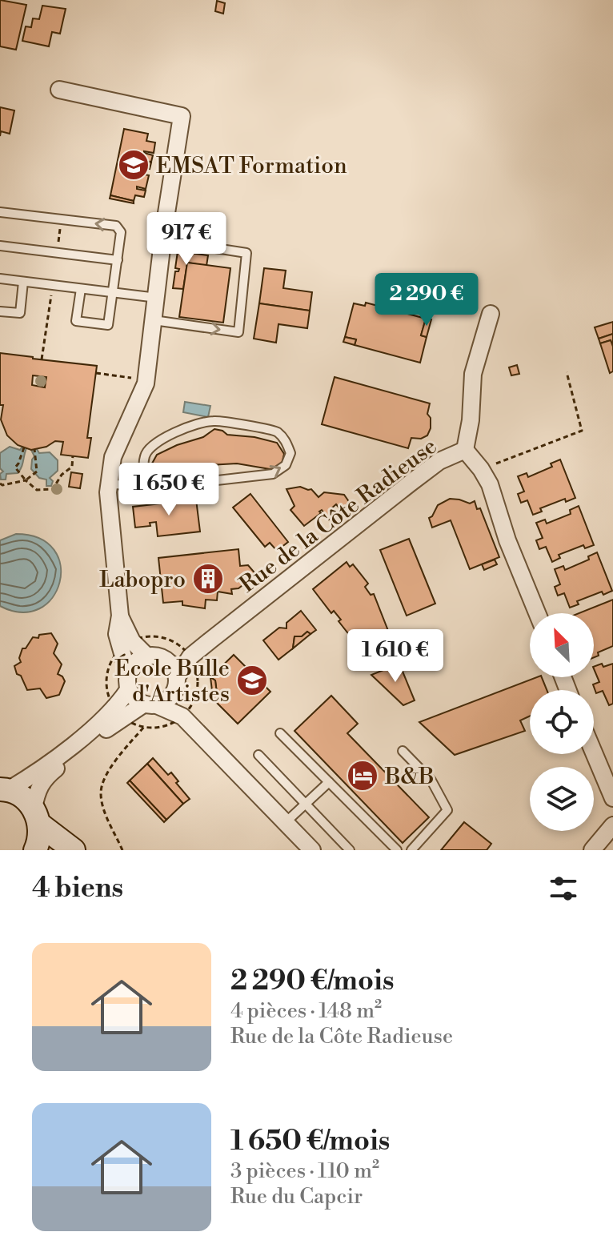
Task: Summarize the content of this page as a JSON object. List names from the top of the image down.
{
  "streets": {
    "street": ["Rue de la Côte Radieuse"]
  },
  "places": {
    "school or university": ["EMSAT Formation", "École Bulle d'Artistes"],
    "building": ["Labopro"],
    "hotel": ["B&B"]
  },
  "north": "top left",
  "page": {
    "price": [
      "917 €",
      "2 290 €",
      "1 650 €",
      "1 610 €"
    ],
    "heading": "4 biens",
    "list": [
      {
        "name": "2 290 €/mois",
        "note": "4 pièces · 148 m² · Rue de la Côte Radieuse"
      },
      {
        "name": "1 650 €/mois",
        "note": "3 pièces · 110 m² · Rue du Capcir"
      }
    ]
  }
}
